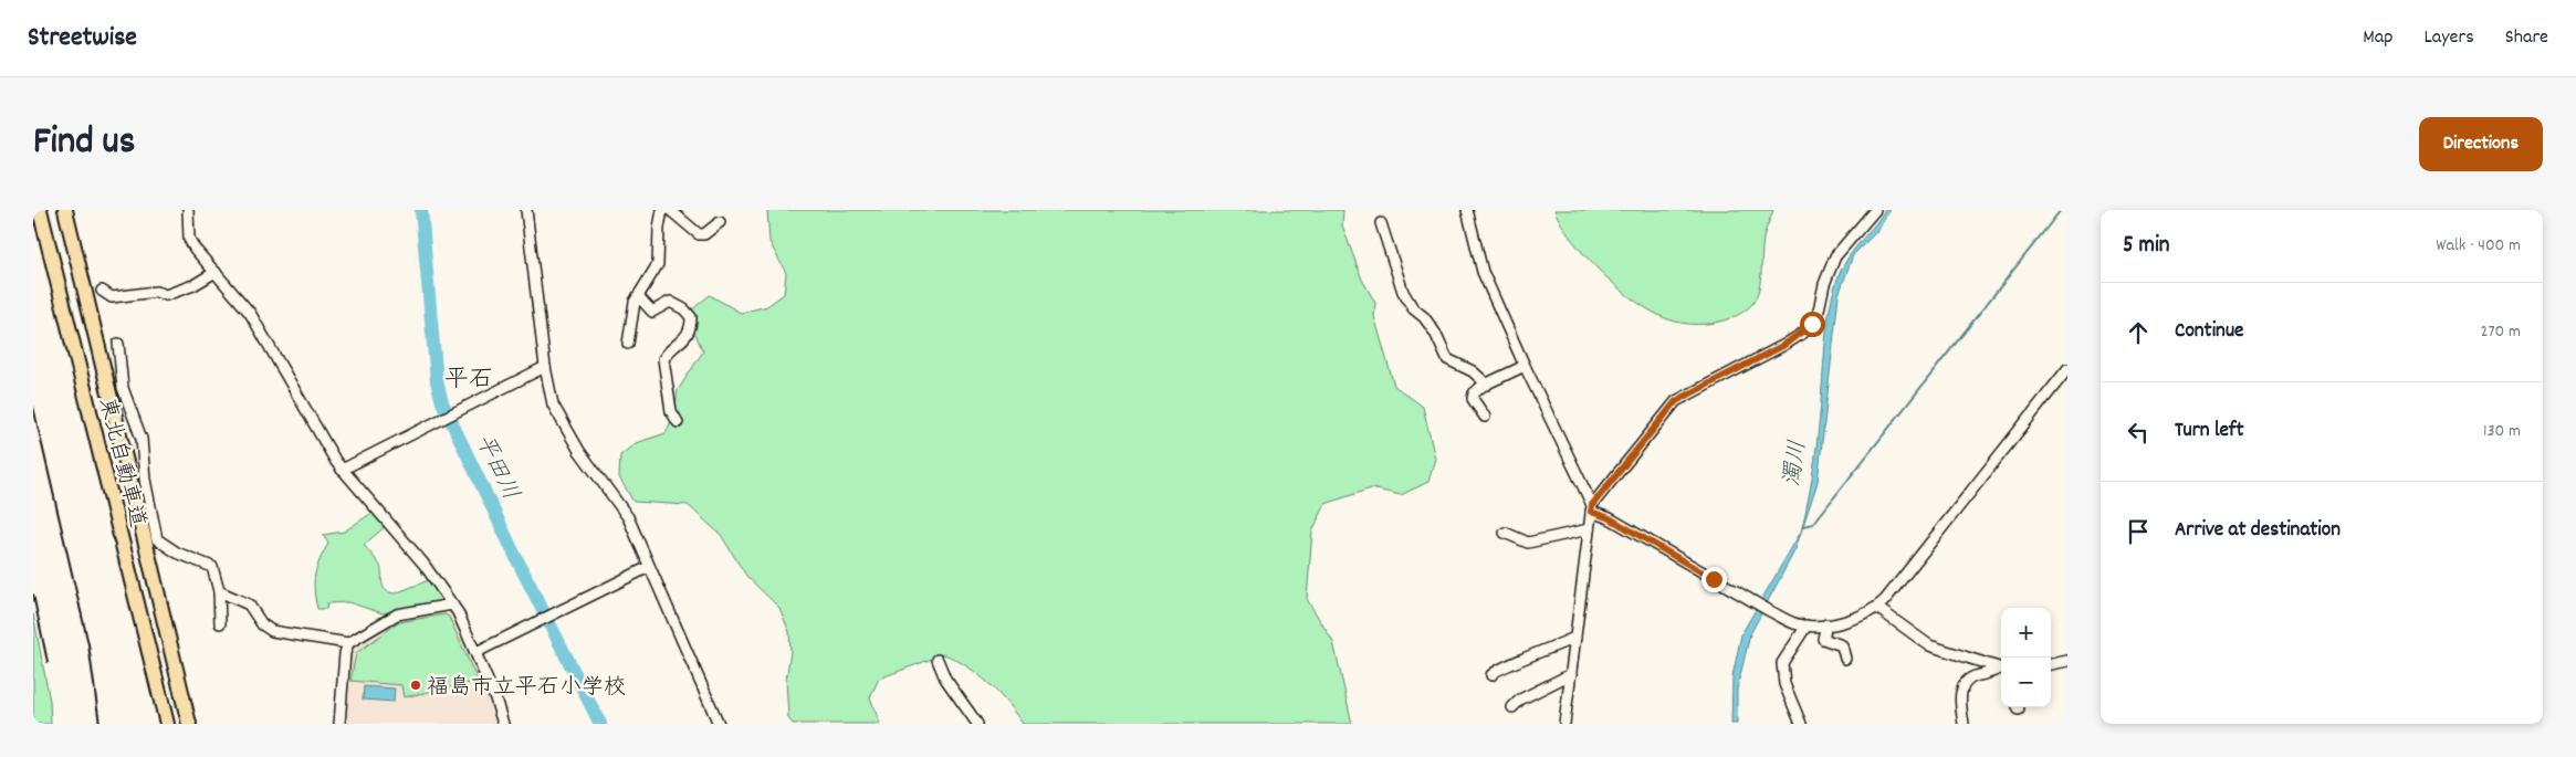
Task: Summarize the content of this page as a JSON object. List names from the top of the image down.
{
  "streets": {
    "highway": ["東北自動車道"]
  },
  "districts": ["平石"],
  "water": ["濁川", "平田川"],
  "places": ["福島市立平石小学校"],
  "page": {
    "header": "Streetwise",
    "nav": ["Map", "Layers", "Share"],
    "title": "Find us",
    "buttons": "Directions",
    "heading": ["5 min", "Walk · 400 m"],
    "list": [
      ["Continue", "270 m"],
      ["Turn left", "130 m"],
      "Arrive at destination"
    ],
    "map_buttons": ["+", "−"]
  }
}
